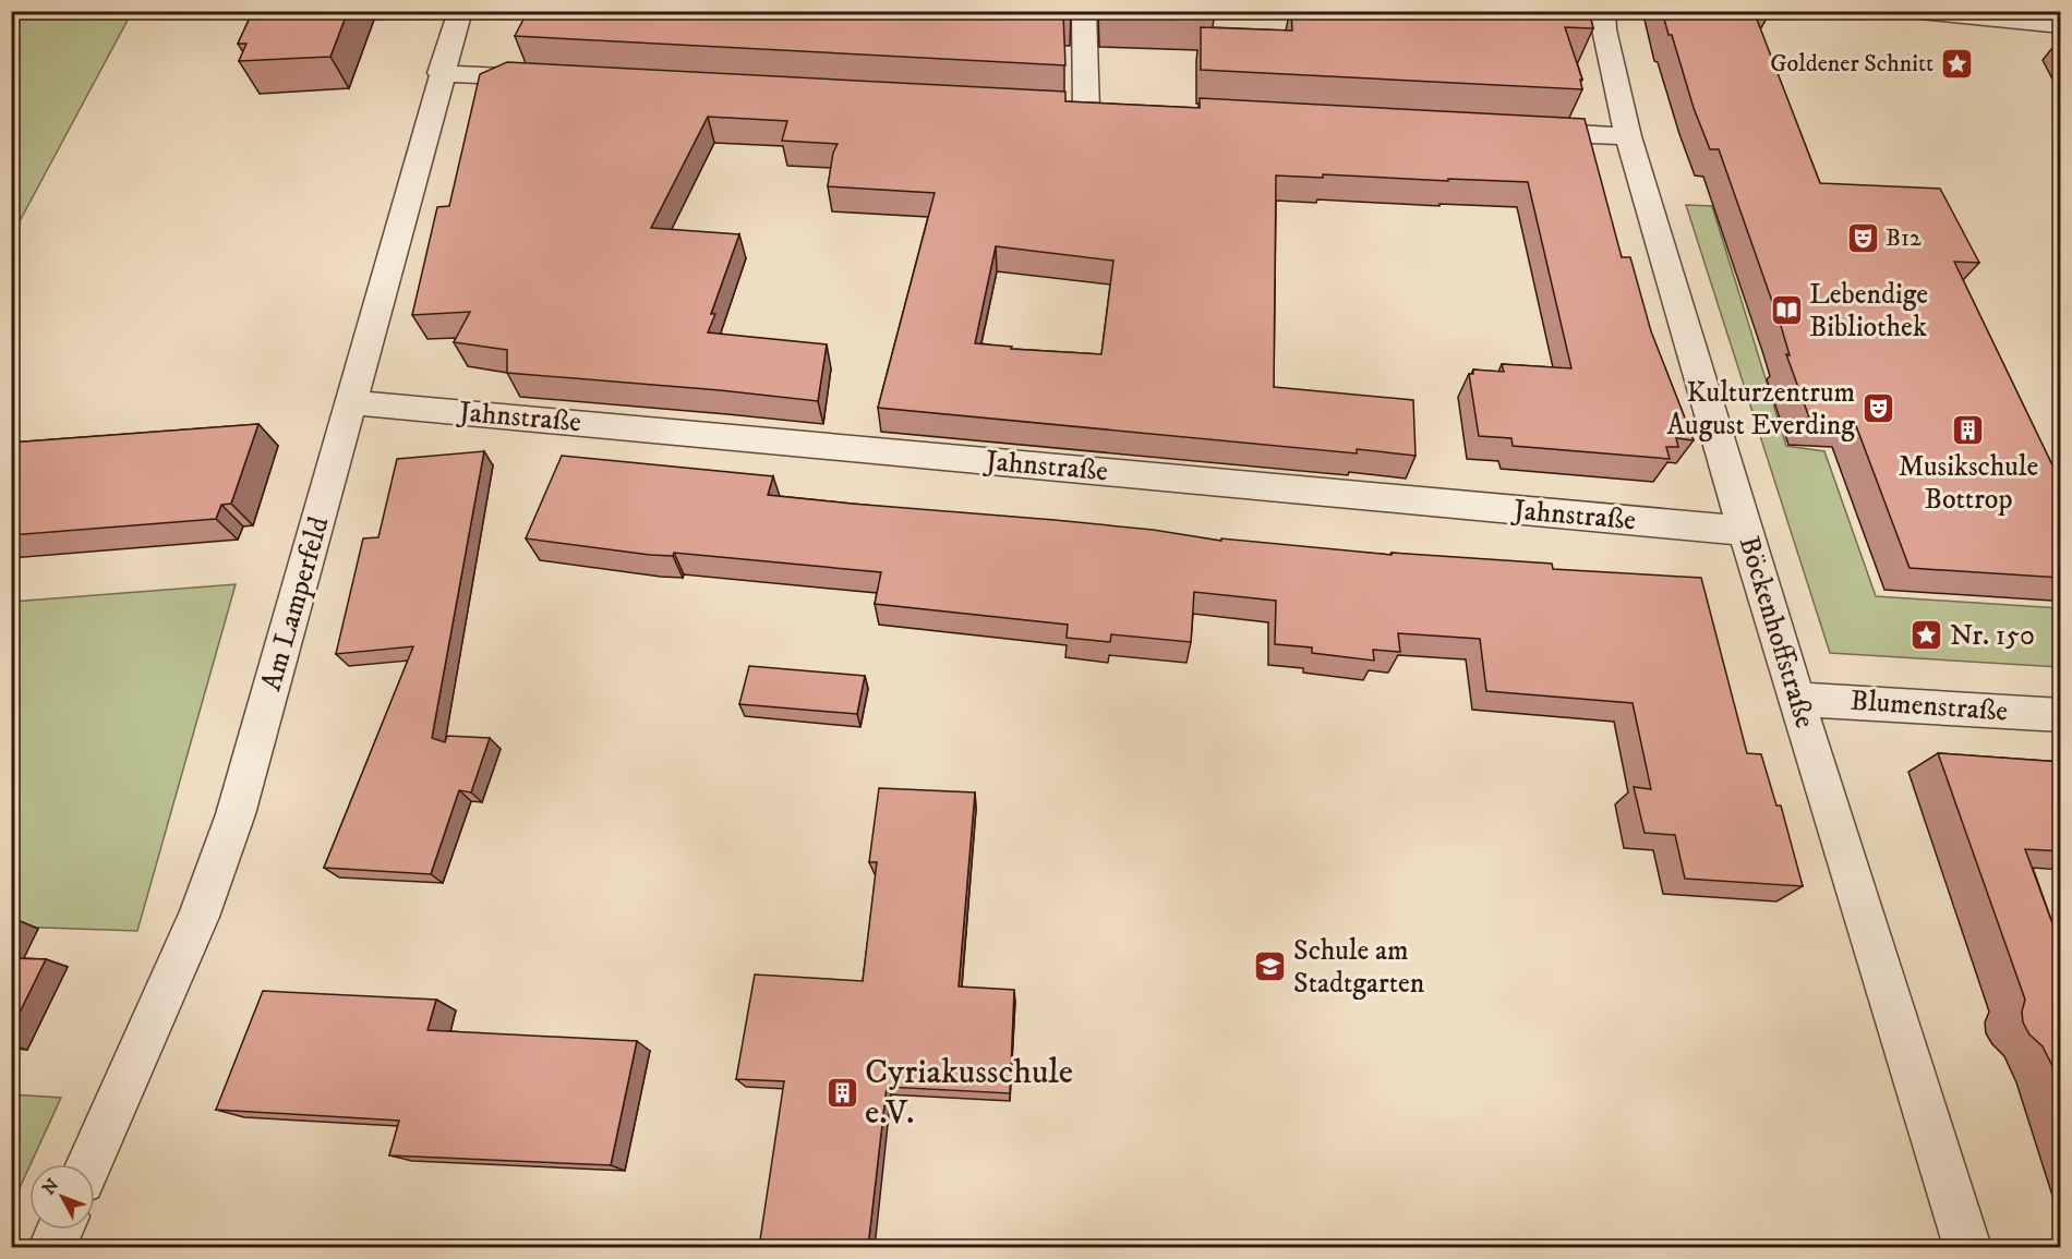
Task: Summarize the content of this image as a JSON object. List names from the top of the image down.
{
  "streets": {
    "street": [
      "Jahnstraße",
      "Am Lamperfeld",
      "Böckenhoffstraße",
      "Blumenstraße"
    ]
  },
  "crossings": [
    ["Jahnstraße", "Am Lamperfeld"],
    ["Jahnstraße", "Böckenhoffstraße"],
    ["Böckenhoffstraße", "Blumenstraße"]
  ],
  "places": {
    "place": ["Goldener Schnitt", "Nr. 150"],
    "theatre": ["B12", "Kulturzentrum August Everding"],
    "library": ["Lebendige Bibliothek"],
    "building": ["Musikschule Bottrop", "Cyriakusschule e.V."],
    "school or university": ["Schule am Stadtgarten"]
  },
  "north": "top left"
}
